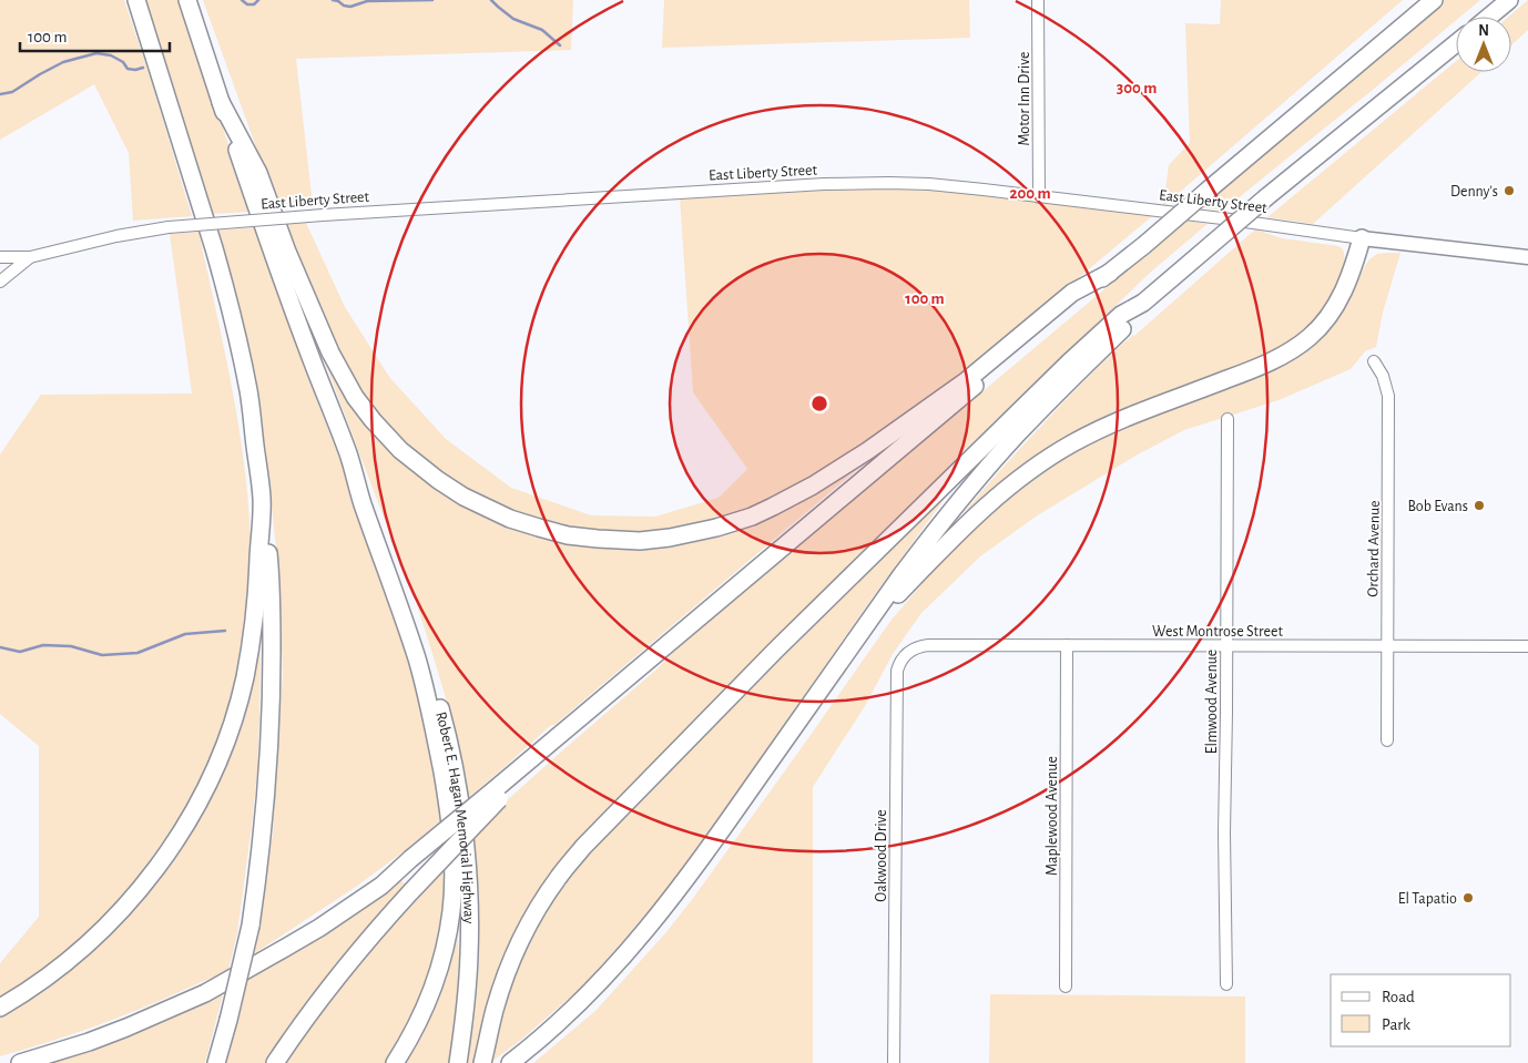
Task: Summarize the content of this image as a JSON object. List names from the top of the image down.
{
  "streets": {
    "highway": ["Robert E. Hagan Memorial Highway"],
    "main road": ["East Liberty Street"],
    "street": [
      "Motor Inn Drive",
      "Orchard Avenue",
      "West Montrose Street",
      "Elmwood Avenue",
      "Maplewood Avenue",
      "Oakwood Drive"
    ]
  },
  "crossings": [
    ["Motor Inn Drive", "East Liberty Street"],
    ["Orchard Avenue", "West Montrose Street"],
    ["West Montrose Street", "Elmwood Avenue"],
    ["West Montrose Street", "Maplewood Avenue"],
    ["West Montrose Street", "Oakwood Drive"]
  ],
  "places": ["Denny's", "Bob Evans", "El Tapatio"],
  "legend": ["Road", "Park"],
  "scale_bar": "100 m",
  "north": "top",
  "rings": ["300 m", "200 m", "100 m"]
}
